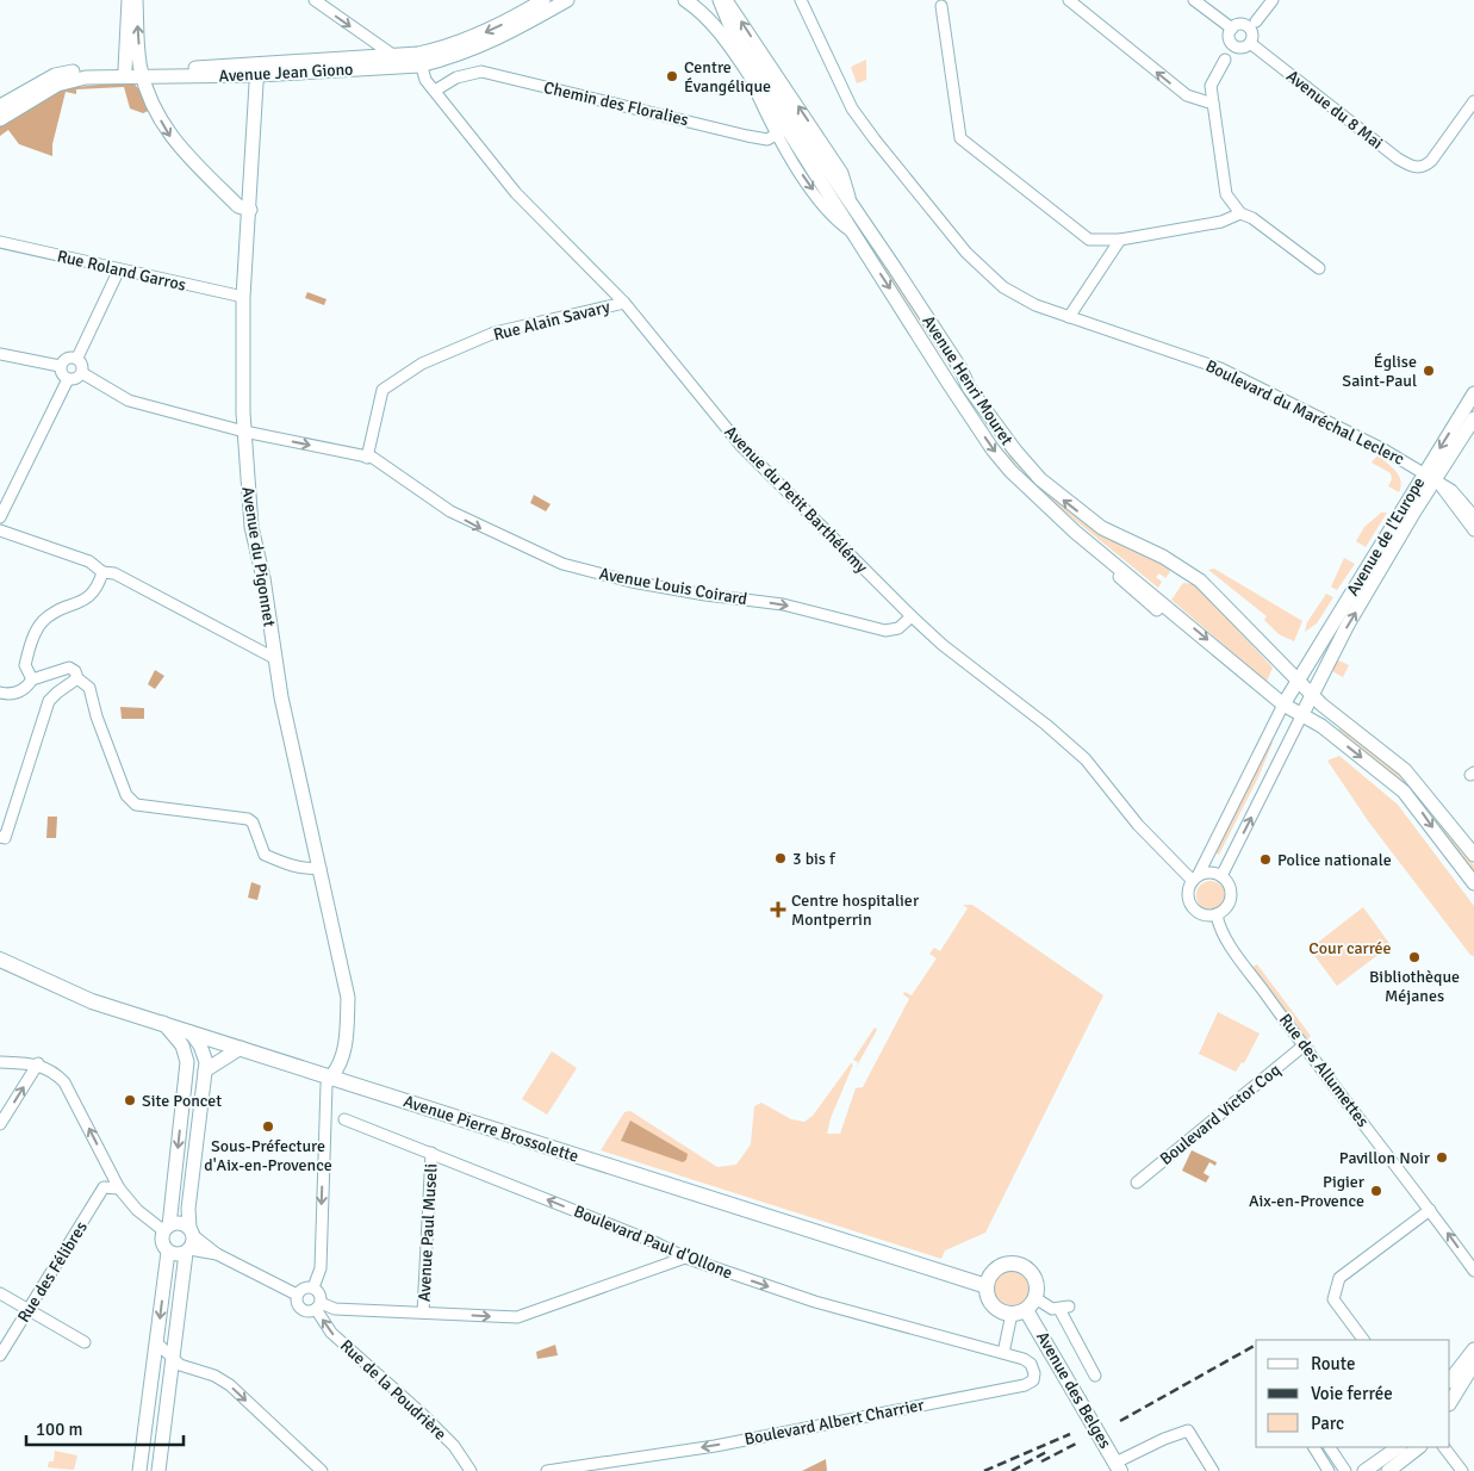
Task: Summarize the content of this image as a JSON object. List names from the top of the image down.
{
  "streets": {
    "main road": [
      "Avenue Jean Giono",
      "Avenue Henri Mouret",
      "Avenue de l'Europe",
      "Avenue du Pigonnet",
      "Avenue Pierre Brossolette",
      "Avenue des Belges"
    ],
    "street": [
      "Chemin des Floralies",
      "Avenue du 8 Mai",
      "Rue Roland Garros",
      "Rue Alain Savary",
      "Boulevard du Maréchal Leclerc",
      "Avenue du Petit Barthélémy",
      "Avenue Louis Coirard",
      "Rue des Allumettes",
      "Boulevard Victor Coq",
      "Avenue Paul Museli",
      "Boulevard Paul d'Ollone",
      "Rue des Félibres",
      "Rue de la Poudrière",
      "Boulevard Albert Charrier"
    ]
  },
  "crossings": [
    ["Avenue Jean Giono", "Avenue du Petit Barthélémy"],
    ["Avenue Jean Giono", "Avenue du Pigonnet"],
    ["Chemin des Floralies", "Avenue Henri Mouret"],
    ["Chemin des Floralies", "Avenue du Petit Barthélémy"],
    ["Rue Roland Garros", "Avenue du Pigonnet"],
    ["Rue Alain Savary", "Avenue du Petit Barthélémy"],
    ["Rue Alain Savary", "Avenue Louis Coirard"],
    ["Avenue Henri Mouret", "Avenue de l'Europe"],
    ["Boulevard du Maréchal Leclerc", "Avenue de l'Europe"],
    ["Avenue du Petit Barthélémy", "Avenue Louis Coirard"],
    ["Avenue du Petit Barthélémy", "Rue des Allumettes"],
    ["Avenue du Pigonnet", "Avenue Louis Coirard"],
    ["Avenue du Pigonnet", "Avenue Pierre Brossolette"],
    ["Rue des Allumettes", "Boulevard Victor Coq"],
    ["Avenue Pierre Brossolette", "Avenue des Belges"],
    ["Avenue Paul Museli", "Boulevard Paul d'Ollone"],
    ["Boulevard Paul d'Ollone", "Boulevard Albert Charrier"]
  ],
  "one_way": ["Avenue Louis Coirard", "Rue de la Poudrière", "Boulevard Albert Charrier"],
  "parks": ["Cour carrée"],
  "places": {
    "other": [
      "Centre Évangélique",
      "Église Saint-Paul",
      "3 bis f",
      "Police nationale",
      "Bibliothèque Méjanes",
      "Site Poncet",
      "Sous-Préfecture d'Aix-en-Provence",
      "Pavillon Noir",
      "Pigier Aix-en-Provence"
    ],
    "health": ["Centre hospitalier Montperrin"]
  },
  "legend": ["Route", "Voie ferrée", "Parc"],
  "scale_bar": "100 m"
}
